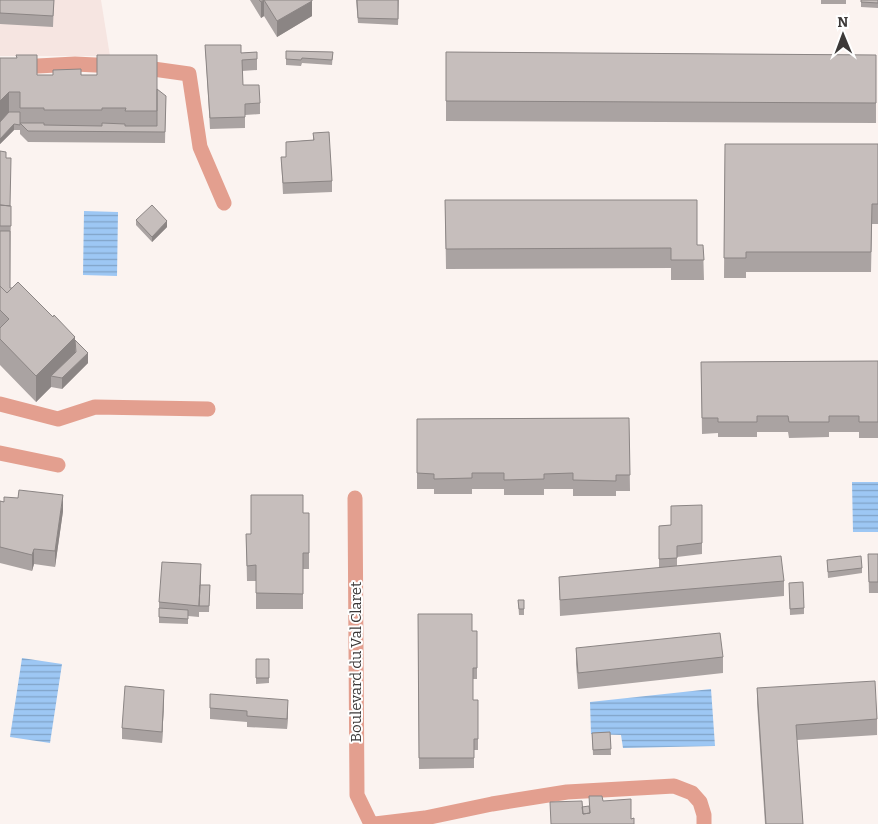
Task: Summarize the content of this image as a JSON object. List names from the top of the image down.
{
  "streets": {
    "street": ["Boulevard du Val Claret"]
  },
  "north": "top"
}
